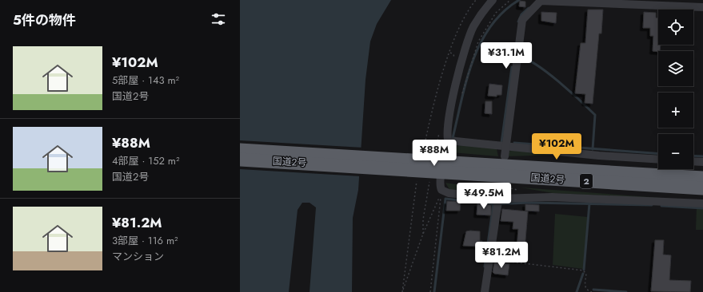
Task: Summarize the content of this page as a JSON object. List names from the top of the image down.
{
  "streets": {
    "highway": ["国道2号", "2"]
  },
  "page": {
    "heading": "5件の物件",
    "map_buttons": ["+", "−"],
    "list": [
      {
        "name": "¥102M",
        "note": "5部屋 · 143 m² · 国道2号"
      },
      {
        "name": "¥88M",
        "note": "4部屋 · 152 m² · 国道2号"
      },
      {
        "name": "¥81.2M",
        "note": "3部屋 · 116 m² · マンション"
      }
    ],
    "price": [
      "¥31.1M",
      "¥102M",
      "¥88M",
      "¥49.5M",
      "¥81.2M"
    ]
  }
}
